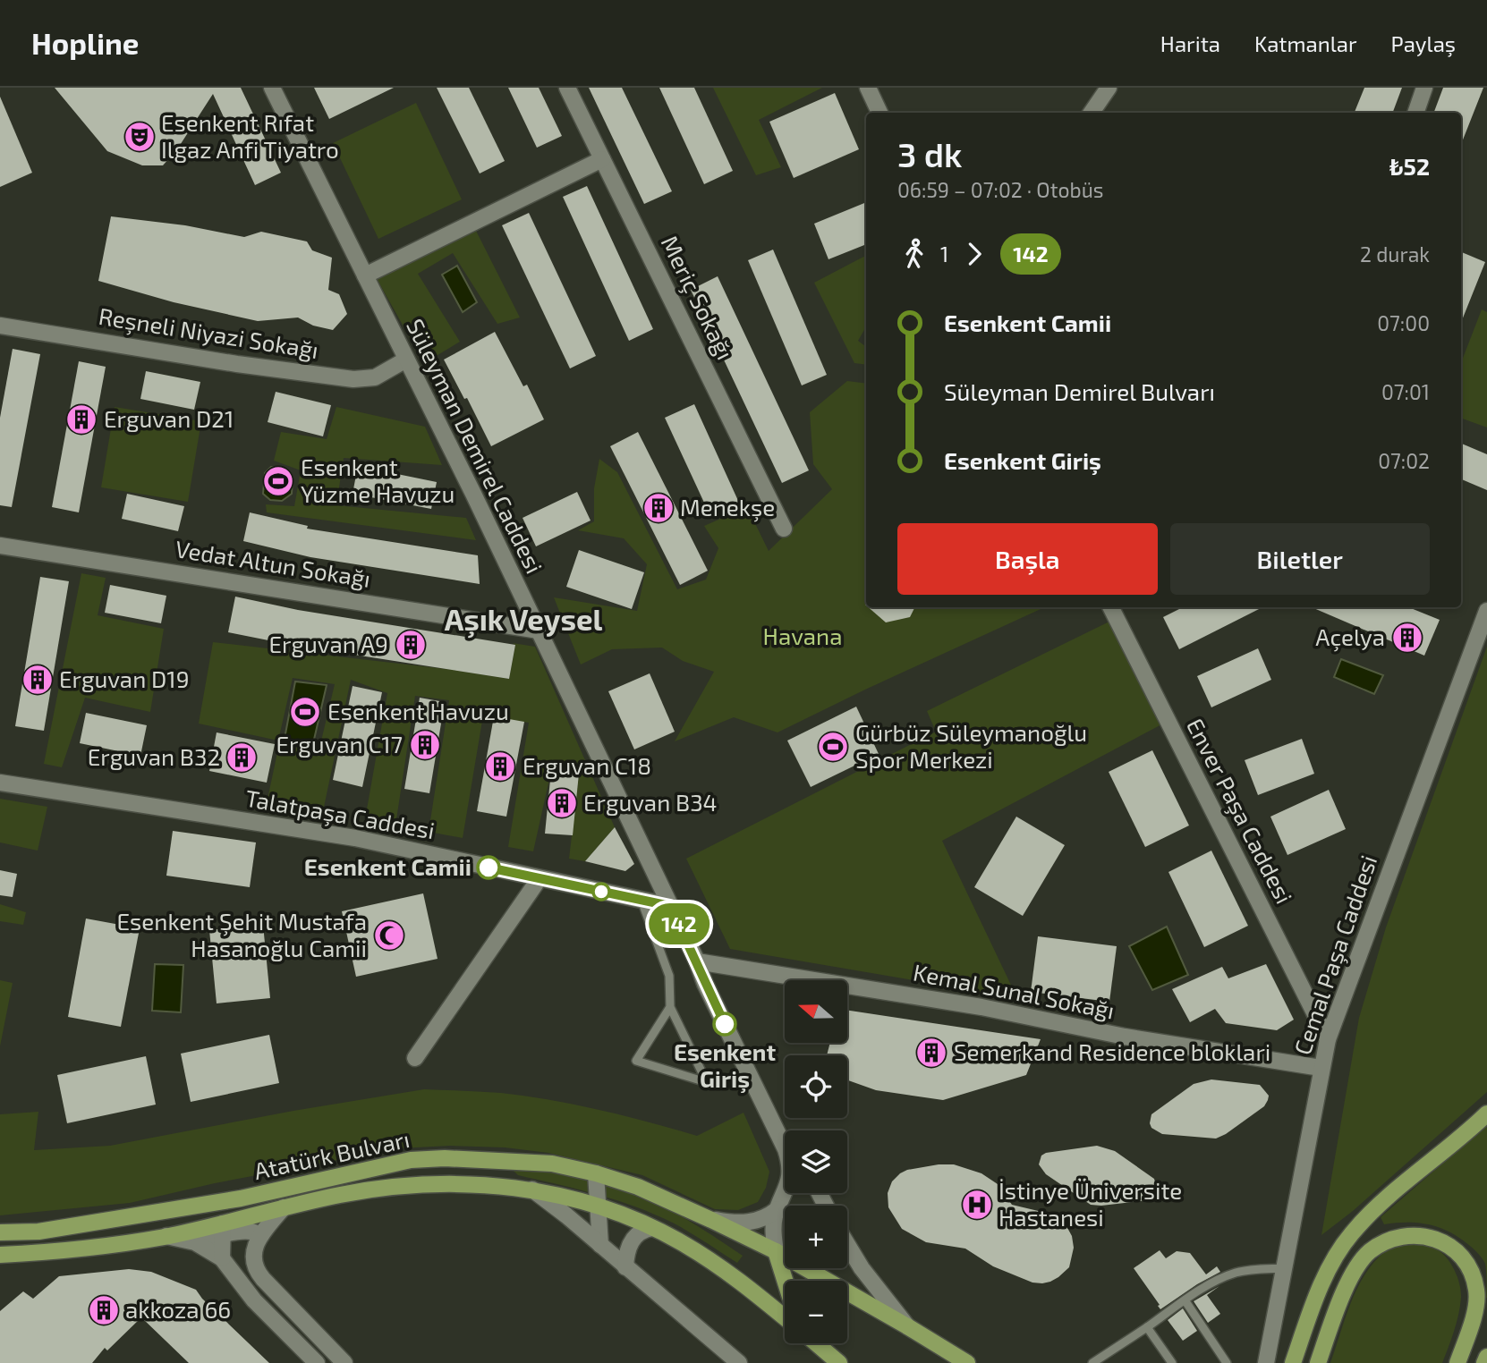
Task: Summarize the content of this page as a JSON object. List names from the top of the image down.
{
  "streets": {
    "main road": ["Atatürk Bulvarı"],
    "street": [
      "Meriç Sokağı",
      "Reşneli Niyazi Sokağı",
      "Süleyman Demirel Caddesi",
      "Vedat Altun Sokağı",
      "Enver Paşa Caddesi",
      "Talatpaşa Caddesi",
      "Cemal Paşa Caddesi",
      "Kemal Sunal Sokağı"
    ]
  },
  "crossings": [
    ["Reşneli Niyazi Sokağı", "Süleyman Demirel Caddesi"],
    ["Süleyman Demirel Caddesi", "Vedat Altun Sokağı"],
    ["Süleyman Demirel Caddesi", "Talatpaşa Caddesi"],
    ["Süleyman Demirel Caddesi", "Kemal Sunal Sokağı"],
    ["Süleyman Demirel Caddesi", "Atatürk Bulvarı"],
    ["Enver Paşa Caddesi", "Cemal Paşa Caddesi"],
    ["Cemal Paşa Caddesi", "Kemal Sunal Sokağı"]
  ],
  "districts": ["Aşık Veysel"],
  "parks": ["Havana"],
  "places": {
    "theatre": ["Esenkent Rıfat Ilgaz Anfi Tiyatro"],
    "building": [
      "Erguvan D21",
      "Menekşe",
      "Açelya",
      "Erguvan A9",
      "Erguvan D19",
      "Erguvan C17",
      "Erguvan B32",
      "Erguvan C18",
      "Erguvan B34",
      "Semerkand Residence bloklari",
      "akkoza 66"
    ],
    "sports": ["Esenkent Yüzme Havuzu", "Esenkent Havuzu", "Gürbüz Süleymanoğlu Spor Merkezi"],
    "other": ["Esenkent Camii", "Esenkent Giriş"],
    "mosque": ["Esenkent Şehit Mustafa Hasanoğlu Camii"],
    "hospital": ["İstinye Üniversite Hastanesi"]
  },
  "lines": ["bus line 142"],
  "north": "left",
  "page": {
    "header": "Hopline",
    "nav": ["Harita", "Katmanlar", "Paylaş"],
    "on_map": "142",
    "heading": ["3 dk", "06:59 – 07:02 · Otobüs", "₺52"],
    "legs": ["1", "142", "2 durak"],
    "list": [
      {
        "name": "Esenkent Camii",
        "value": "07:00"
      },
      {
        "name": "Süleyman Demirel Bulvarı",
        "value": "07:01"
      },
      {
        "name": "Esenkent Giriş",
        "value": "07:02"
      }
    ],
    "buttons": ["Başla", "Biletler"],
    "map_buttons": ["+", "−"]
  }
}
